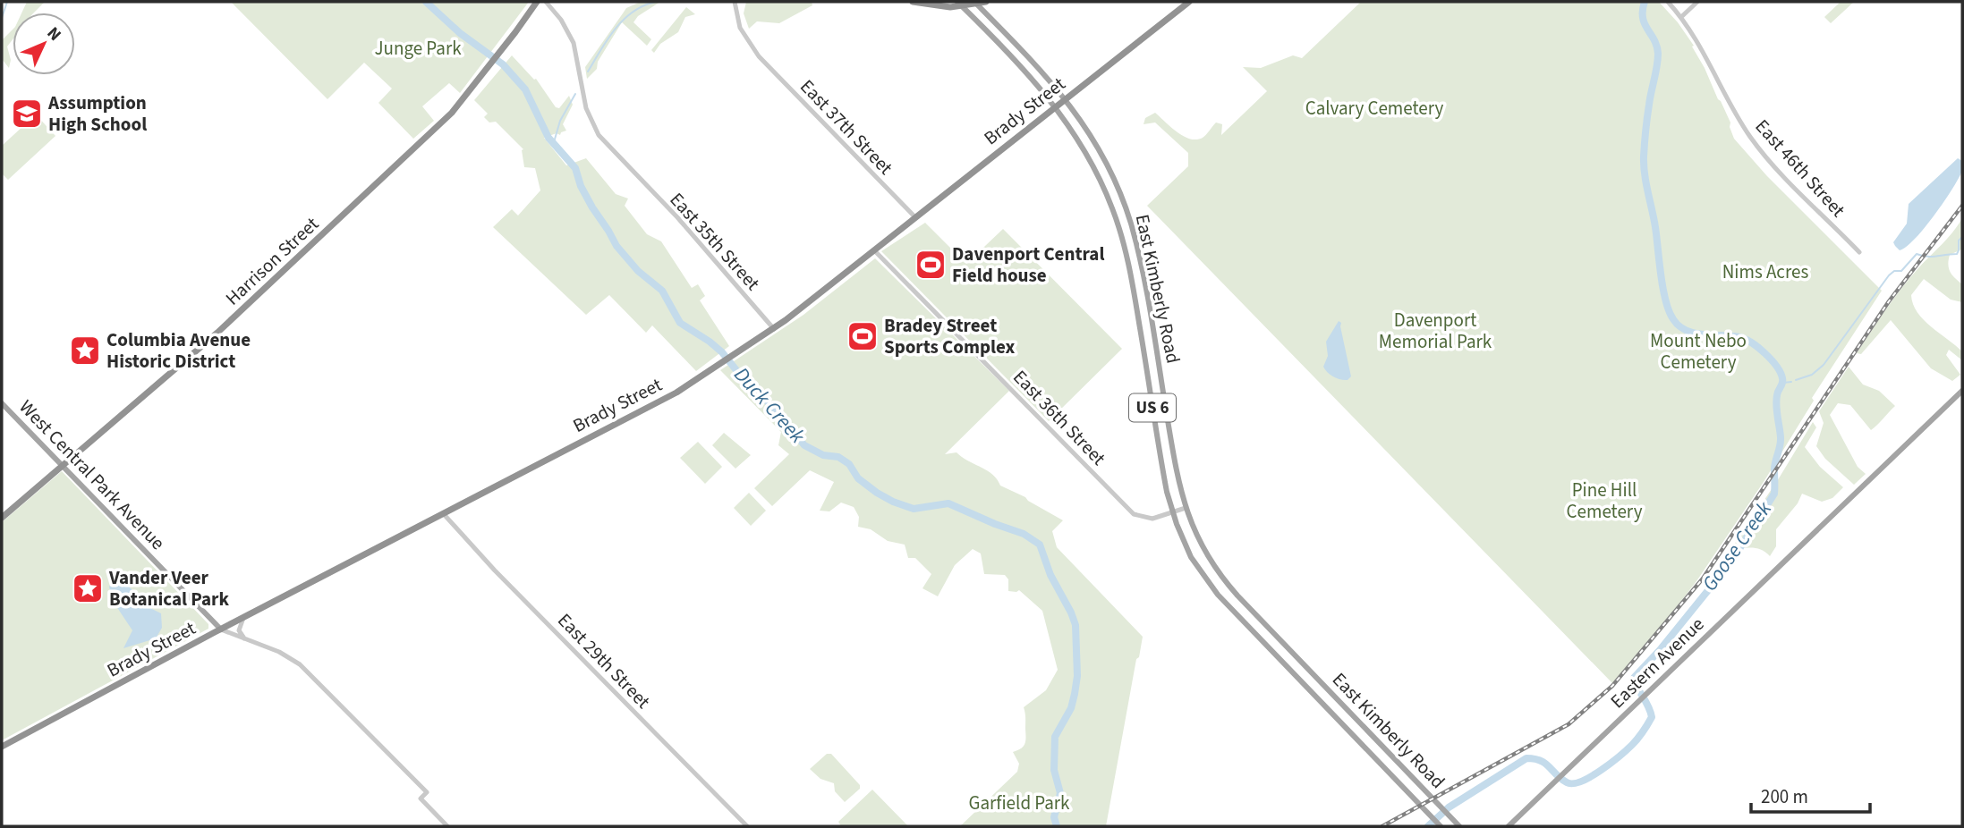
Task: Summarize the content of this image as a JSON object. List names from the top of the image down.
{
  "streets": {
    "highway": ["Brady Street", "Harrison Street"],
    "main road": [
      "East Kimberly Road",
      "US 6",
      "West Central Park Avenue",
      "Eastern Avenue"
    ],
    "street": [
      "East 37th Street",
      "East 46th Street",
      "East 35th Street",
      "East 36th Street",
      "East 29th Street"
    ]
  },
  "crossings": [
    ["Brady Street", "East 37th Street"],
    ["Brady Street", "East 35th Street"],
    ["Brady Street", "East Kimberly Road"],
    ["Brady Street", "East 36th Street"],
    ["Brady Street", "West Central Park Avenue"],
    ["Brady Street", "East 29th Street"],
    ["Harrison Street", "West Central Park Avenue"],
    ["East Kimberly Road", "East 36th Street"]
  ],
  "water": ["Duck Creek", "Goose Creek"],
  "parks": [
    "Junge Park",
    "Calvary Cemetery",
    "Nims Acres",
    "Davenport Memorial Park",
    "Mount Nebo Cemetery",
    "Pine Hill Cemetery",
    "Garfield Park"
  ],
  "places": {
    "school or university": ["Assumption High School"],
    "sports": ["Davenport Central Field house", "Bradey Street Sports Complex"],
    "place": ["Columbia Avenue Historic District", "Vander Veer Botanical Park"]
  },
  "scale_bar": "200 m",
  "north": "top right"
}
